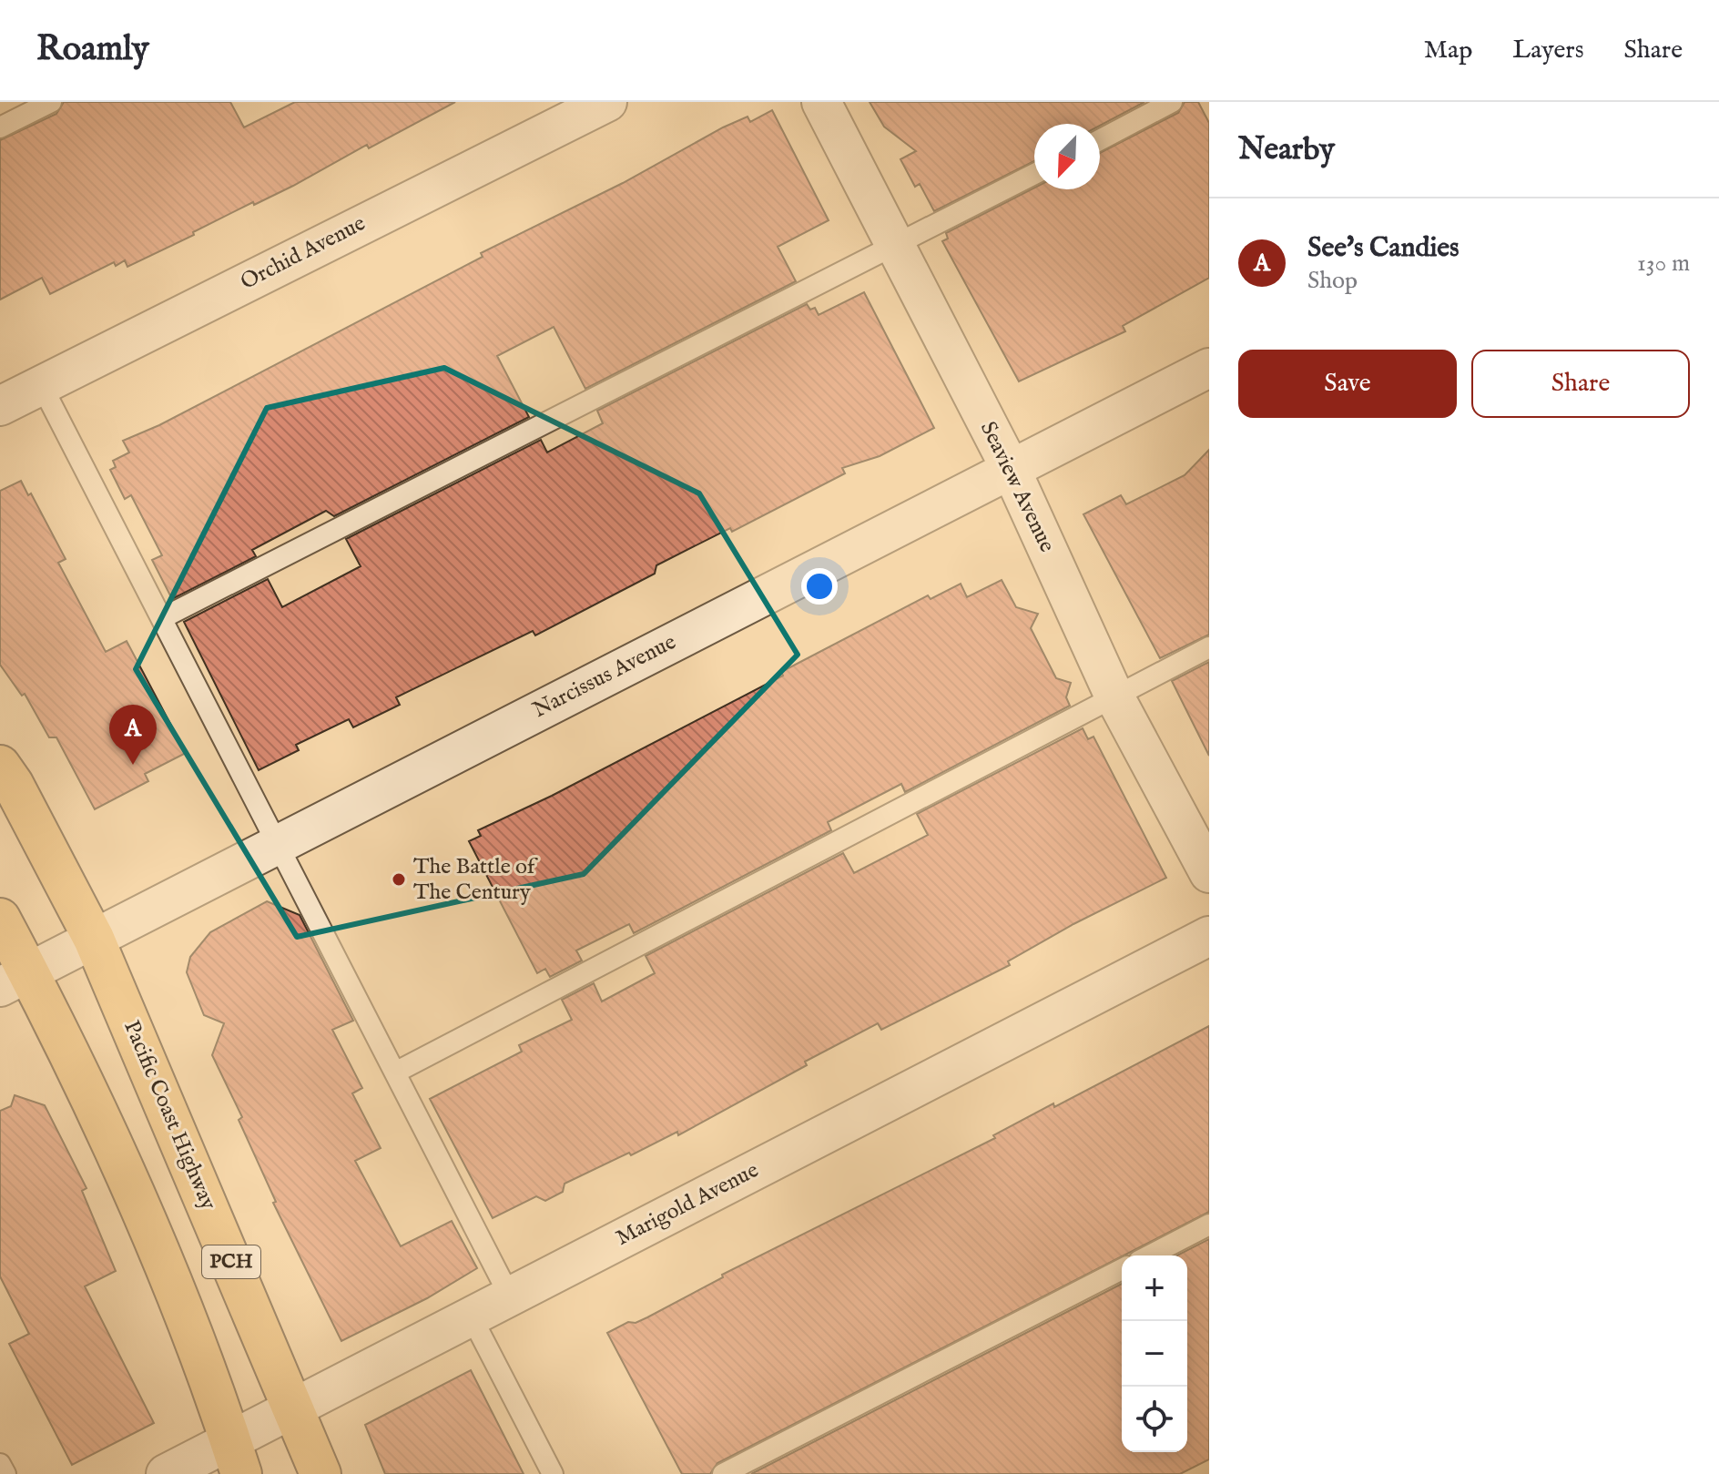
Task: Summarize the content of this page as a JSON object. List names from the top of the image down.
{
  "streets": {
    "highway": ["Pacific Coast Highway", "PCH"],
    "street": [
      "Orchid Avenue",
      "Seaview Avenue",
      "Narcissus Avenue",
      "Marigold Avenue"
    ]
  },
  "crossings": [
    ["Seaview Avenue", "Narcissus Avenue"],
    ["Narcissus Avenue", "Pacific Coast Highway"],
    ["Narcissus Avenue", "PCH"],
    ["Pacific Coast Highway", "Marigold Avenue"],
    ["Marigold Avenue", "PCH"]
  ],
  "places": ["The Battle of The Century"],
  "north": "bottom left",
  "page": {
    "header": "Roamly",
    "nav": ["Map", "Layers", "Share"],
    "heading": "Nearby",
    "list": [
      {
        "mark": "A",
        "name": "See's Candies",
        "note": "Shop",
        "value": "130 m"
      }
    ],
    "buttons": ["Save", "Share"],
    "pins": "A",
    "map_buttons": ["+", "−"]
  }
}
